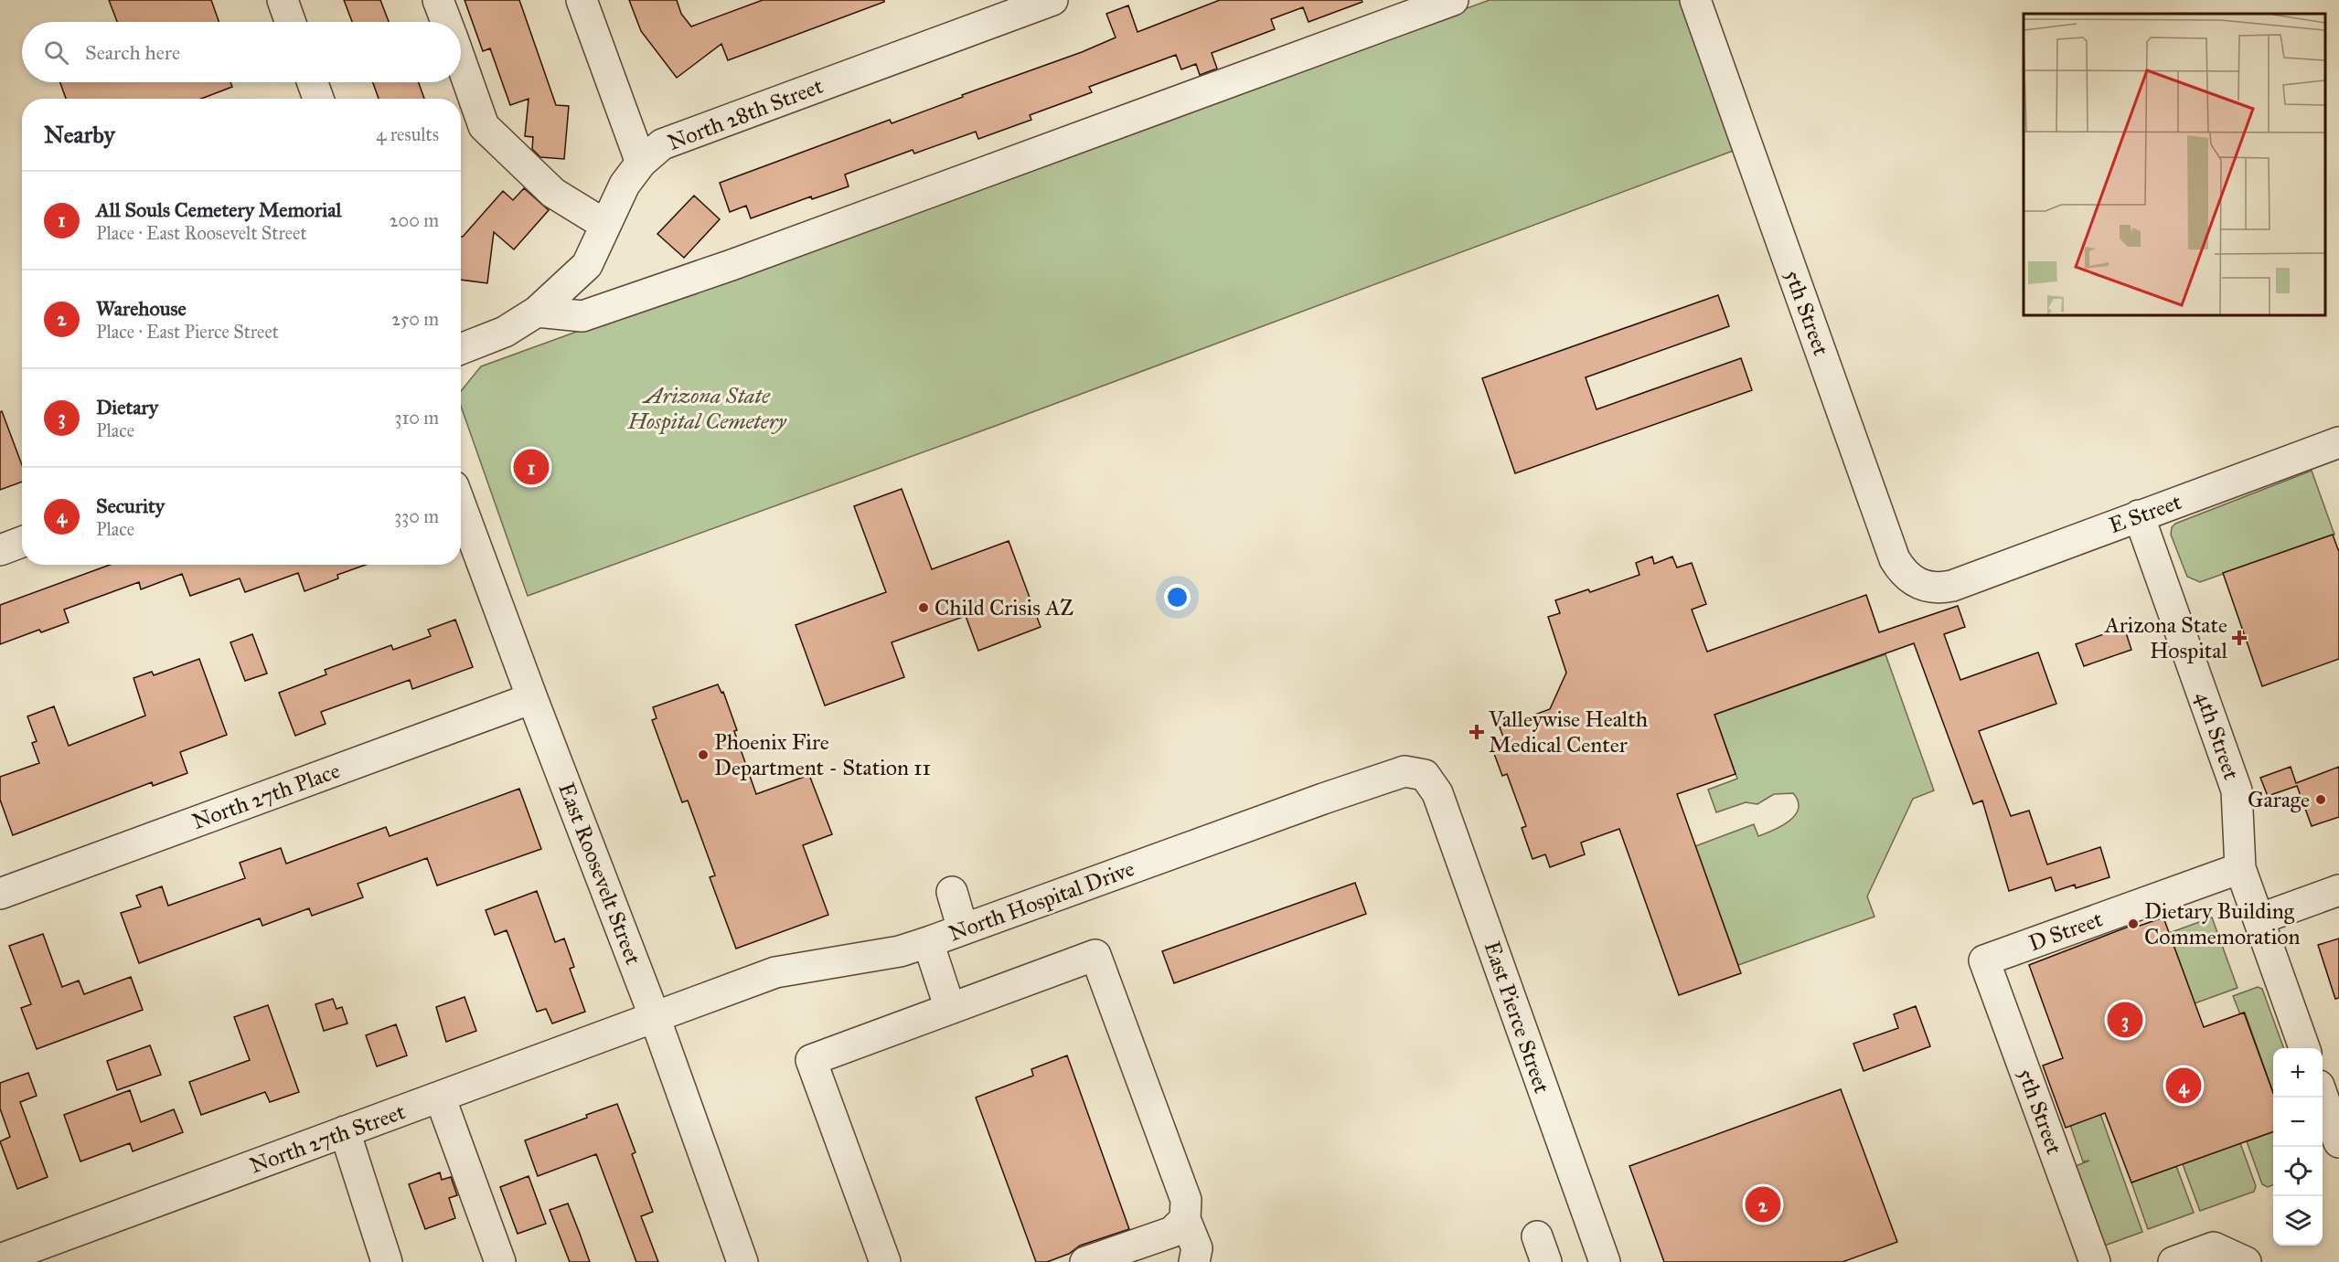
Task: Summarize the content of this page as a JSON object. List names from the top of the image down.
{
  "streets": {
    "street": [
      "North 28th Street",
      "5th Street",
      "E Street",
      "4th Street",
      "North 27th Place",
      "East Roosevelt Street",
      "North Hospital Drive",
      "D Street",
      "East Pierce Street",
      "North 27th Street"
    ]
  },
  "crossings": [
    ["5th Street", "E Street"],
    ["5th Street", "D Street"],
    ["E Street", "4th Street"],
    ["4th Street", "D Street"],
    ["North 27th Place", "East Roosevelt Street"],
    ["East Roosevelt Street", "North Hospital Drive"],
    ["East Roosevelt Street", "North 27th Street"],
    ["North Hospital Drive", "East Pierce Street"],
    ["North Hospital Drive", "North 27th Street"]
  ],
  "parks": ["Arizona State Hospital Cemetery"],
  "places": {
    "other": [
      "Child Crisis AZ",
      "Phoenix Fire Department - Station 11",
      "Garage",
      "Dietary Building Commemoration"
    ],
    "health": ["Arizona State Hospital", "Valleywise Health Medical Center"]
  },
  "page": {
    "search": "Search here",
    "heading": ["Nearby", "4 results"],
    "list": [
      {
        "mark": "1",
        "name": "All Souls Cemetery Memorial",
        "note": "Place · East Roosevelt Street",
        "value": "200 m"
      },
      {
        "mark": "2",
        "name": "Warehouse",
        "note": "Place · East Pierce Street",
        "value": "250 m"
      },
      {
        "mark": "3",
        "name": "Dietary",
        "note": "Place",
        "value": "310 m"
      },
      {
        "mark": "4",
        "name": "Security",
        "note": "Place",
        "value": "330 m"
      }
    ],
    "pins": [
      "1",
      "3",
      "4",
      "2"
    ],
    "map_buttons": ["+", "−"]
  }
}
